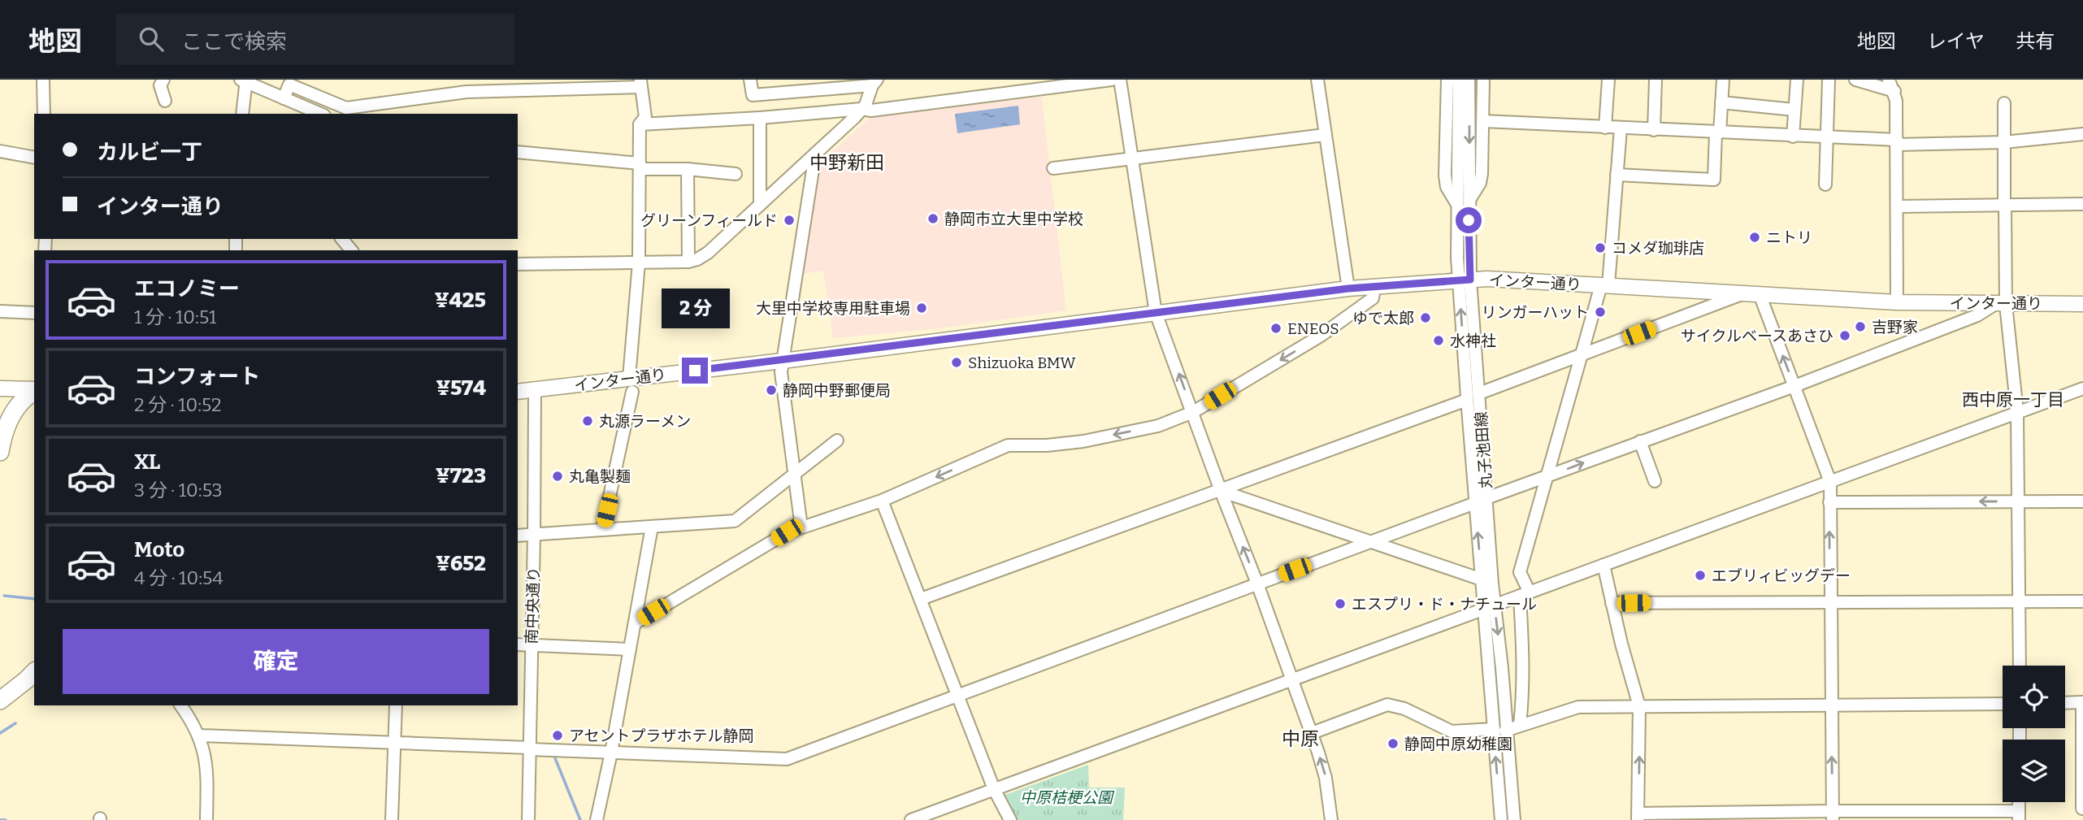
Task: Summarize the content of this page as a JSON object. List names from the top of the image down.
{
  "streets": {
    "main road": ["インター通り"],
    "street": ["丸子池田線", "南中央通り"]
  },
  "crossings": [
    ["インター通り", "丸子池田線"],
    ["インター通り", "南中央通り"]
  ],
  "districts": ["中野新田", "西中原一丁目", "中原"],
  "parks": ["中原桔梗公園"],
  "places": [
    "静岡市立大里中学校",
    "グリーンフィールド",
    "ニトリ",
    "コメダ珈琲店",
    "大里中学校専用駐車場",
    "リンガーハット",
    "ゆで太郎",
    "吉野家",
    "ENEOS",
    "サイクルベースあさひ",
    "水神社",
    "Shizuoka BMW",
    "静岡中野郵便局",
    "丸源ラーメン",
    "丸亀製麺",
    "エブリィビッグデー",
    "エスプリ・ド・ナチュール",
    "アセントプラザホテル静岡",
    "静岡中原幼稚園"
  ],
  "page": {
    "header": "地図",
    "search": "ここで検索",
    "nav": ["地図", "レイヤ", "共有"],
    "banner": ["カルビ一丁", "インター通り"],
    "list": [
      {
        "name": "エコノミー",
        "note": "1 分 · 10:51",
        "value": "¥425"
      },
      {
        "name": "コンフォート",
        "note": "2 分 · 10:52",
        "value": "¥574"
      },
      {
        "name": "XL",
        "note": "3 分 · 10:53",
        "value": "¥723"
      },
      {
        "name": "Moto",
        "note": "4 分 · 10:54",
        "value": "¥652"
      }
    ],
    "bubble": "2 分",
    "buttons": "確定"
  }
}
